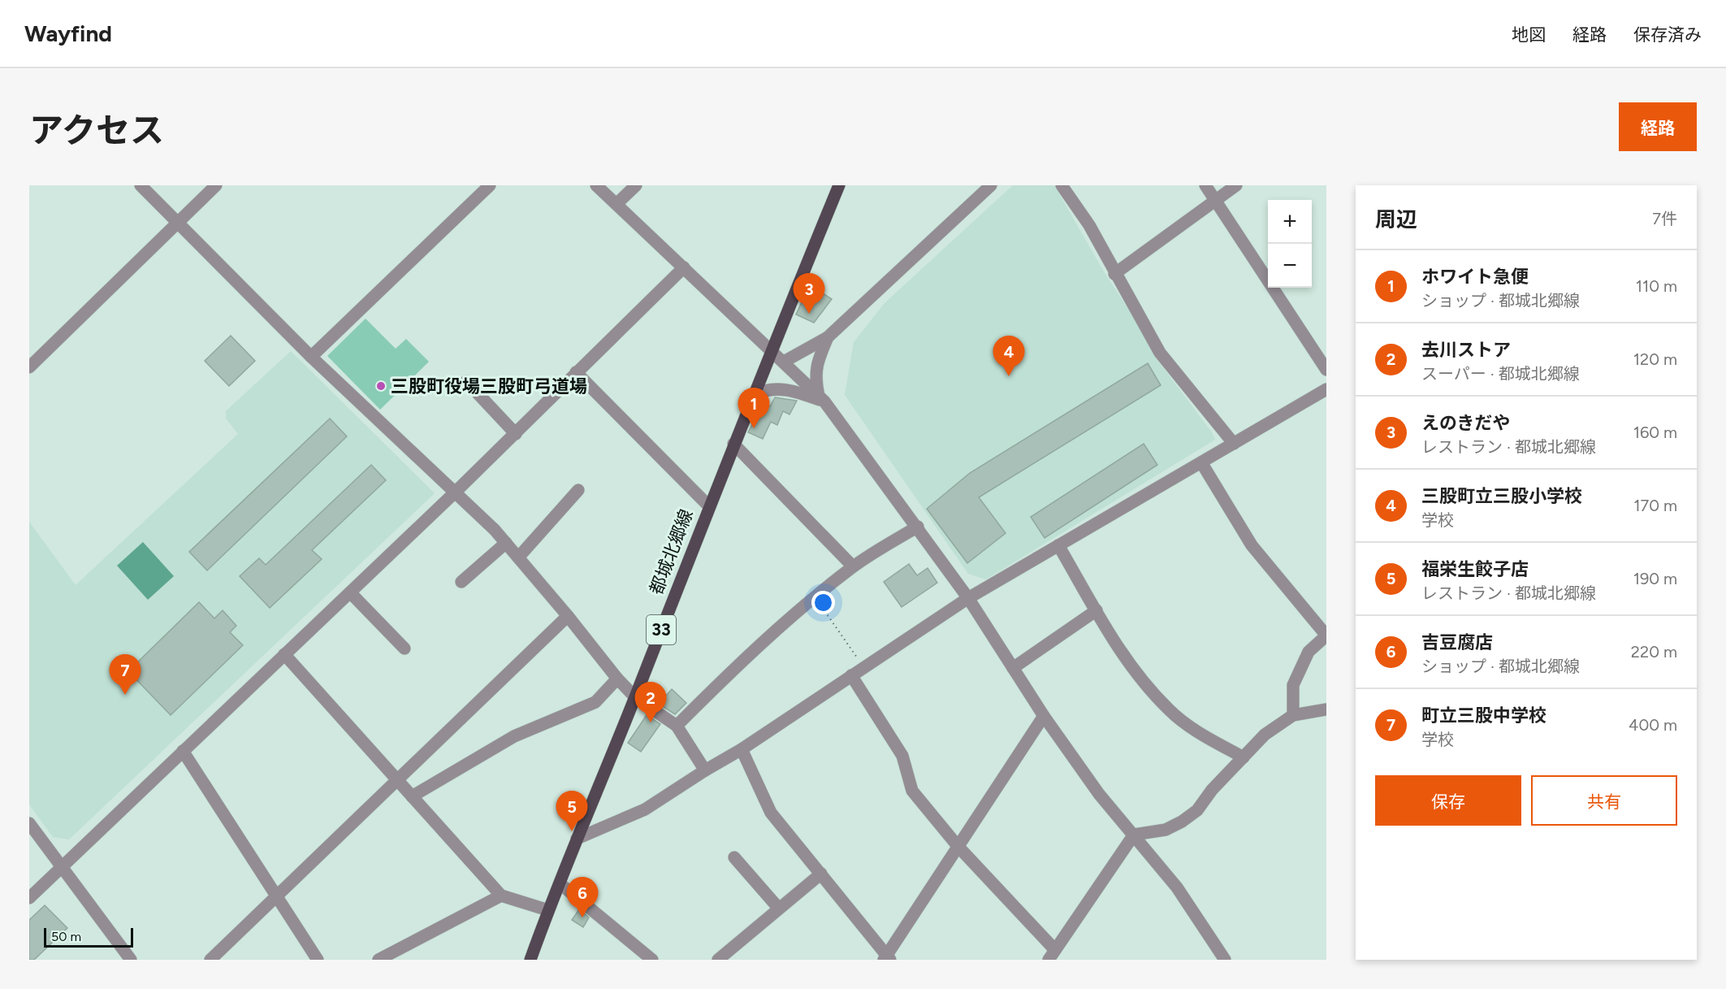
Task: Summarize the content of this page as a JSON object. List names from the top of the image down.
{
  "streets": {
    "main road": ["都城北郷線", "33"]
  },
  "places": ["三股町役場三股町弓道場"],
  "scale_bar": "50 m",
  "page": {
    "header": "Wayfind",
    "nav": ["地図", "経路", "保存済み"],
    "title": "アクセス",
    "buttons": [
      "経路",
      ["保存", "共有"]
    ],
    "heading": ["周辺", "7件"],
    "map_buttons": ["+", "−"],
    "list": [
      {
        "mark": "1",
        "name": "ホワイト急便",
        "note": "ショップ · 都城北郷線",
        "value": "110 m"
      },
      {
        "mark": "2",
        "name": "去川ストア",
        "note": "スーパー · 都城北郷線",
        "value": "120 m"
      },
      {
        "mark": "3",
        "name": "えのきだや",
        "note": "レストラン · 都城北郷線",
        "value": "160 m"
      },
      {
        "mark": "4",
        "name": "三股町立三股小学校",
        "note": "学校",
        "value": "170 m"
      },
      {
        "mark": "5",
        "name": "福栄生餃子店",
        "note": "レストラン · 都城北郷線",
        "value": "190 m"
      },
      {
        "mark": "6",
        "name": "吉豆腐店",
        "note": "ショップ · 都城北郷線",
        "value": "220 m"
      },
      {
        "mark": "7",
        "name": "町立三股中学校",
        "note": "学校",
        "value": "400 m"
      }
    ],
    "pins": [
      "3",
      "4",
      "1",
      "7",
      "2",
      "5",
      "6"
    ],
    "scale": "50 m"
  }
}
